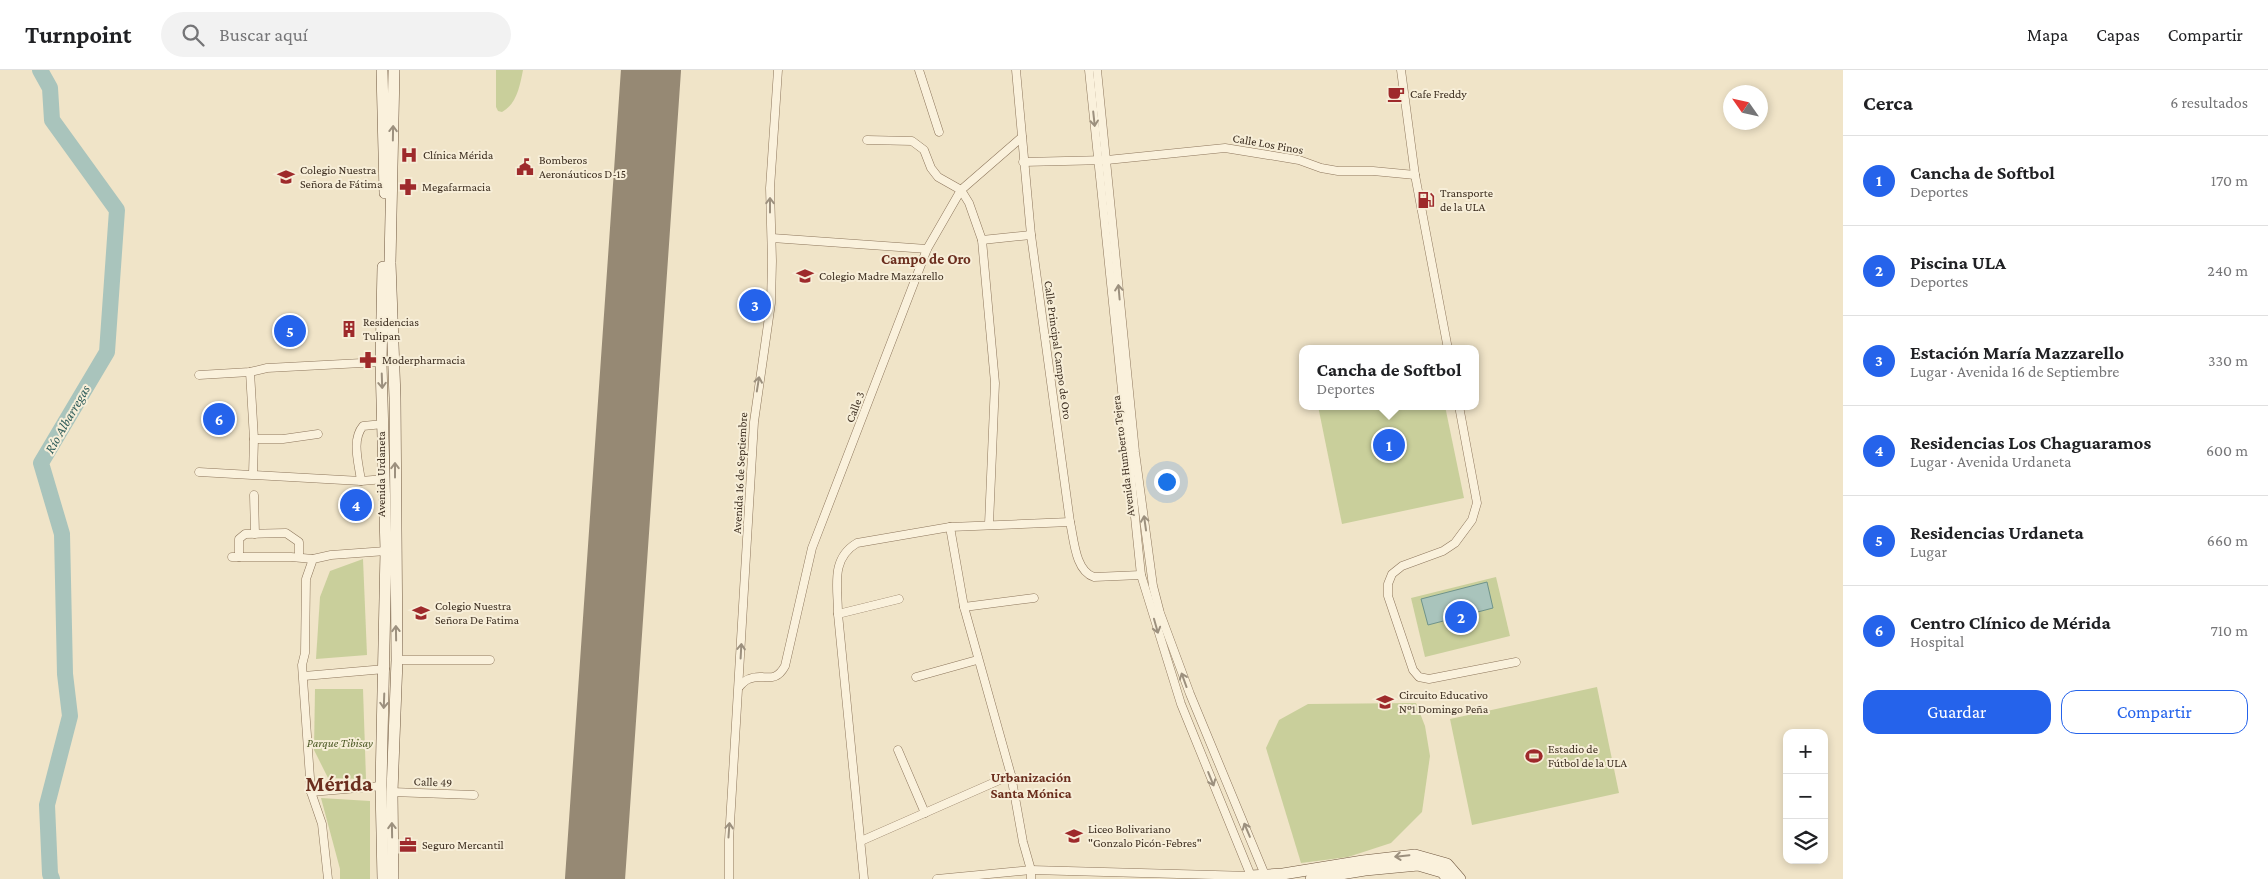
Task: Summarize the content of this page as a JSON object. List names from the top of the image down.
{
  "streets": {
    "street": [
      "Calle Los Pinos",
      "Calle Principal Campo de Oro",
      "Calle 3",
      "Avenida Humberto Tejera",
      "Avenida 16 de Septiembre",
      "Avenida Urdaneta",
      "Calle 49"
    ]
  },
  "crossings": [
    ["Calle Los Pinos", "Calle Principal Campo de Oro"],
    ["Calle Los Pinos", "Avenida Humberto Tejera"],
    ["Calle Principal Campo de Oro", "Calle 3"],
    ["Calle Principal Campo de Oro", "Avenida Humberto Tejera"],
    ["Calle 3", "Avenida 16 de Septiembre"],
    ["Avenida Urdaneta", "Calle 49"]
  ],
  "one_way": ["Avenida 16 de Septiembre"],
  "districts": ["Campo de Oro", "Urbanización Santa Mónica", "Mérida"],
  "water": ["Río Albarregas"],
  "parks": ["Parque Tibisay"],
  "places": {
    "cafe": ["Cafe Freddy"],
    "hospital": ["Clínica Mérida"],
    "public building": ["Bomberos Aeronáuticos D-15"],
    "school or university": [
      "Colegio Nuestra Señora de Fátima",
      "Colegio Madre Mazzarello",
      "Colegio Nuestra Señora De Fatima",
      "Circuito Educativo Nº1 Domingo Peña",
      "Liceo Bolivariano \"Gonzalo Picón-Febres\""
    ],
    "pharmacy": ["Megafarmacia", "Moderpharmacia"],
    "fuel station": ["Transporte de la ULA"],
    "building": ["Residencias Tulipan"],
    "sports": ["Estadio de Fútbol de la ULA"],
    "office": ["Seguro Mercantil"]
  },
  "north": "top left",
  "page": {
    "header": "Turnpoint",
    "search": "Buscar aquí",
    "nav": ["Mapa", "Capas", "Compartir"],
    "heading": ["Cerca", "6 resultados"],
    "list": [
      {
        "mark": "1",
        "name": "Cancha de Softbol",
        "note": "Deportes",
        "value": "170 m"
      },
      {
        "mark": "2",
        "name": "Piscina ULA",
        "note": "Deportes",
        "value": "240 m"
      },
      {
        "mark": "3",
        "name": "Estación María Mazzarello",
        "note": "Lugar · Avenida 16 de Septiembre",
        "value": "330 m"
      },
      {
        "mark": "4",
        "name": "Residencias Los Chaguaramos",
        "note": "Lugar · Avenida Urdaneta",
        "value": "600 m"
      },
      {
        "mark": "5",
        "name": "Residencias Urdaneta",
        "note": "Lugar",
        "value": "660 m"
      },
      {
        "mark": "6",
        "name": "Centro Clínico de Mérida",
        "note": "Hospital",
        "value": "710 m"
      }
    ],
    "pins": [
      "3",
      "5",
      "6",
      "1",
      "4",
      "2"
    ],
    "popup": ["Cancha de Softbol", "Deportes"],
    "buttons": ["Guardar", "Compartir"],
    "map_buttons": ["+", "−"]
  }
}
